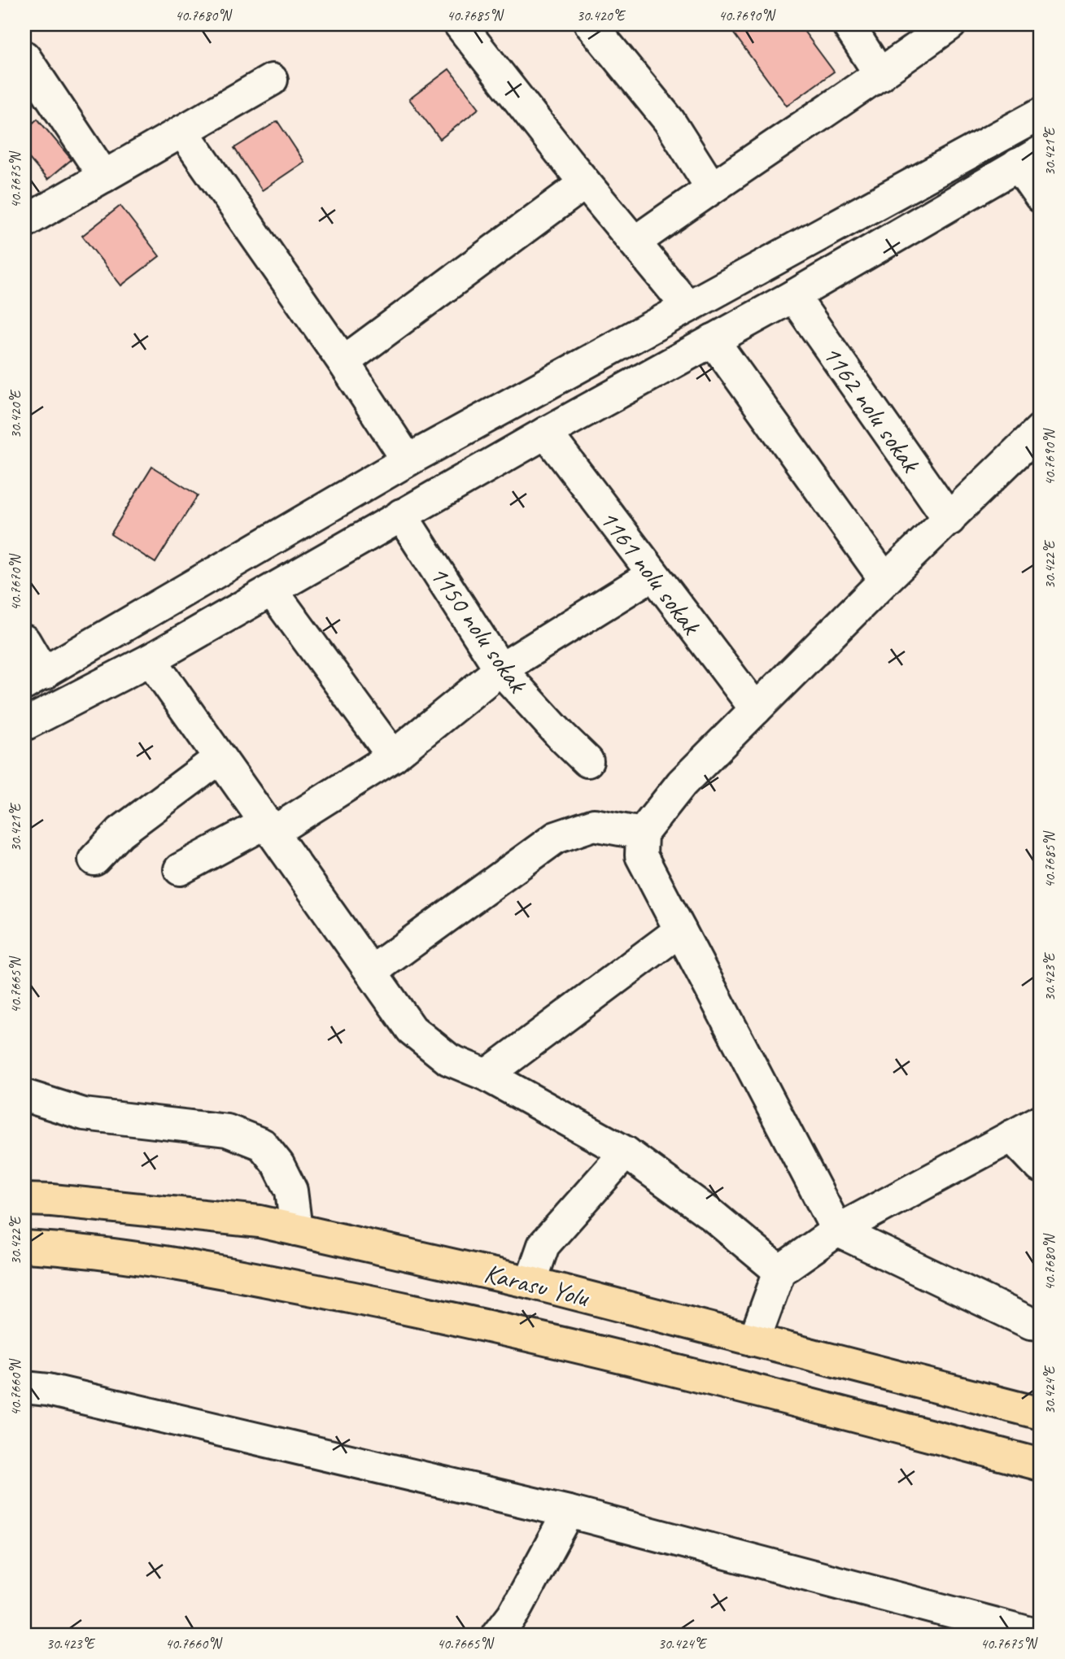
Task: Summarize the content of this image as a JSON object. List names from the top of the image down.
{
  "streets": {
    "highway": ["Karasu Yolu"],
    "street": ["1162 nolu sokak", "1161 nolu sokak", "1150 nolu sokak"]
  },
  "coordinates": [
    "40.7680°N",
    "40.7685°N",
    "30.420°E",
    "40.7690°N",
    "30.421°E",
    "40.7675°N",
    "30.422°E",
    "40.7670°N",
    "30.423°E",
    "40.7665°N",
    "40.7660°N",
    "30.424°E"
  ]
}
